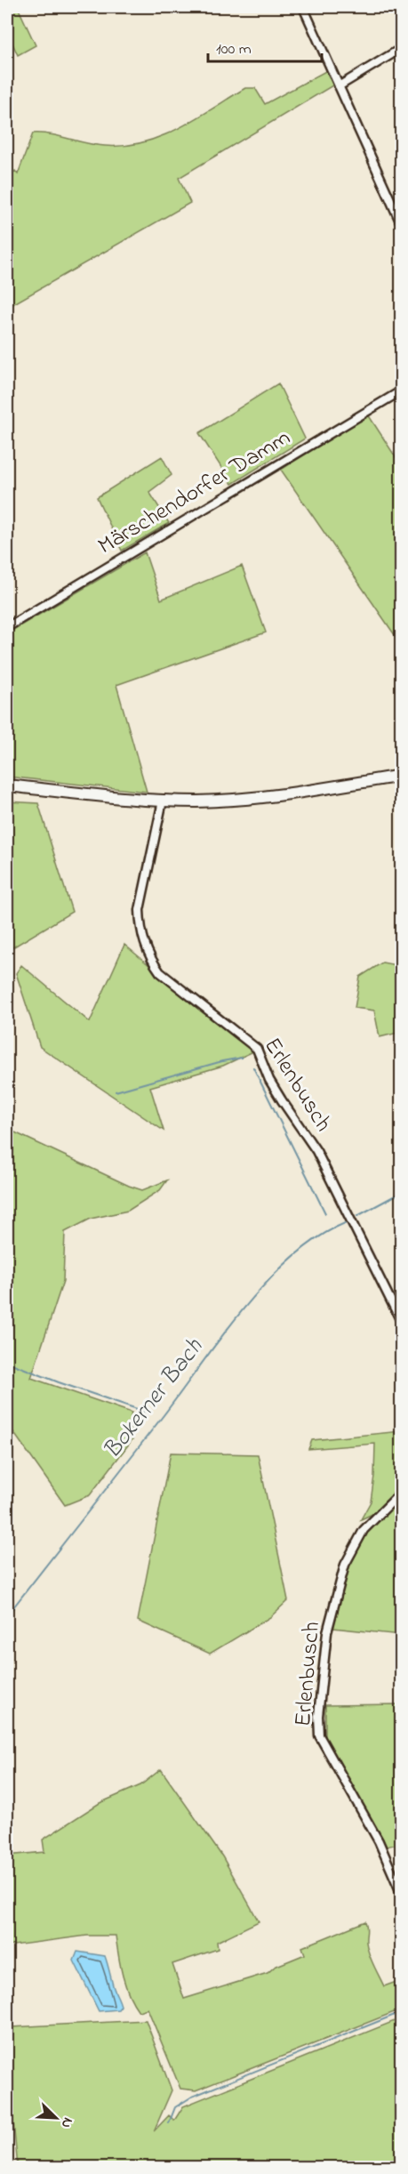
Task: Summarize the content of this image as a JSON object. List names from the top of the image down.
{
  "streets": {
    "street": ["Märschendorfer Damm", "Erlenbusch"]
  },
  "water": ["Bokerner Bach"],
  "scale_bar": "100 m",
  "north": "bottom right"
}
